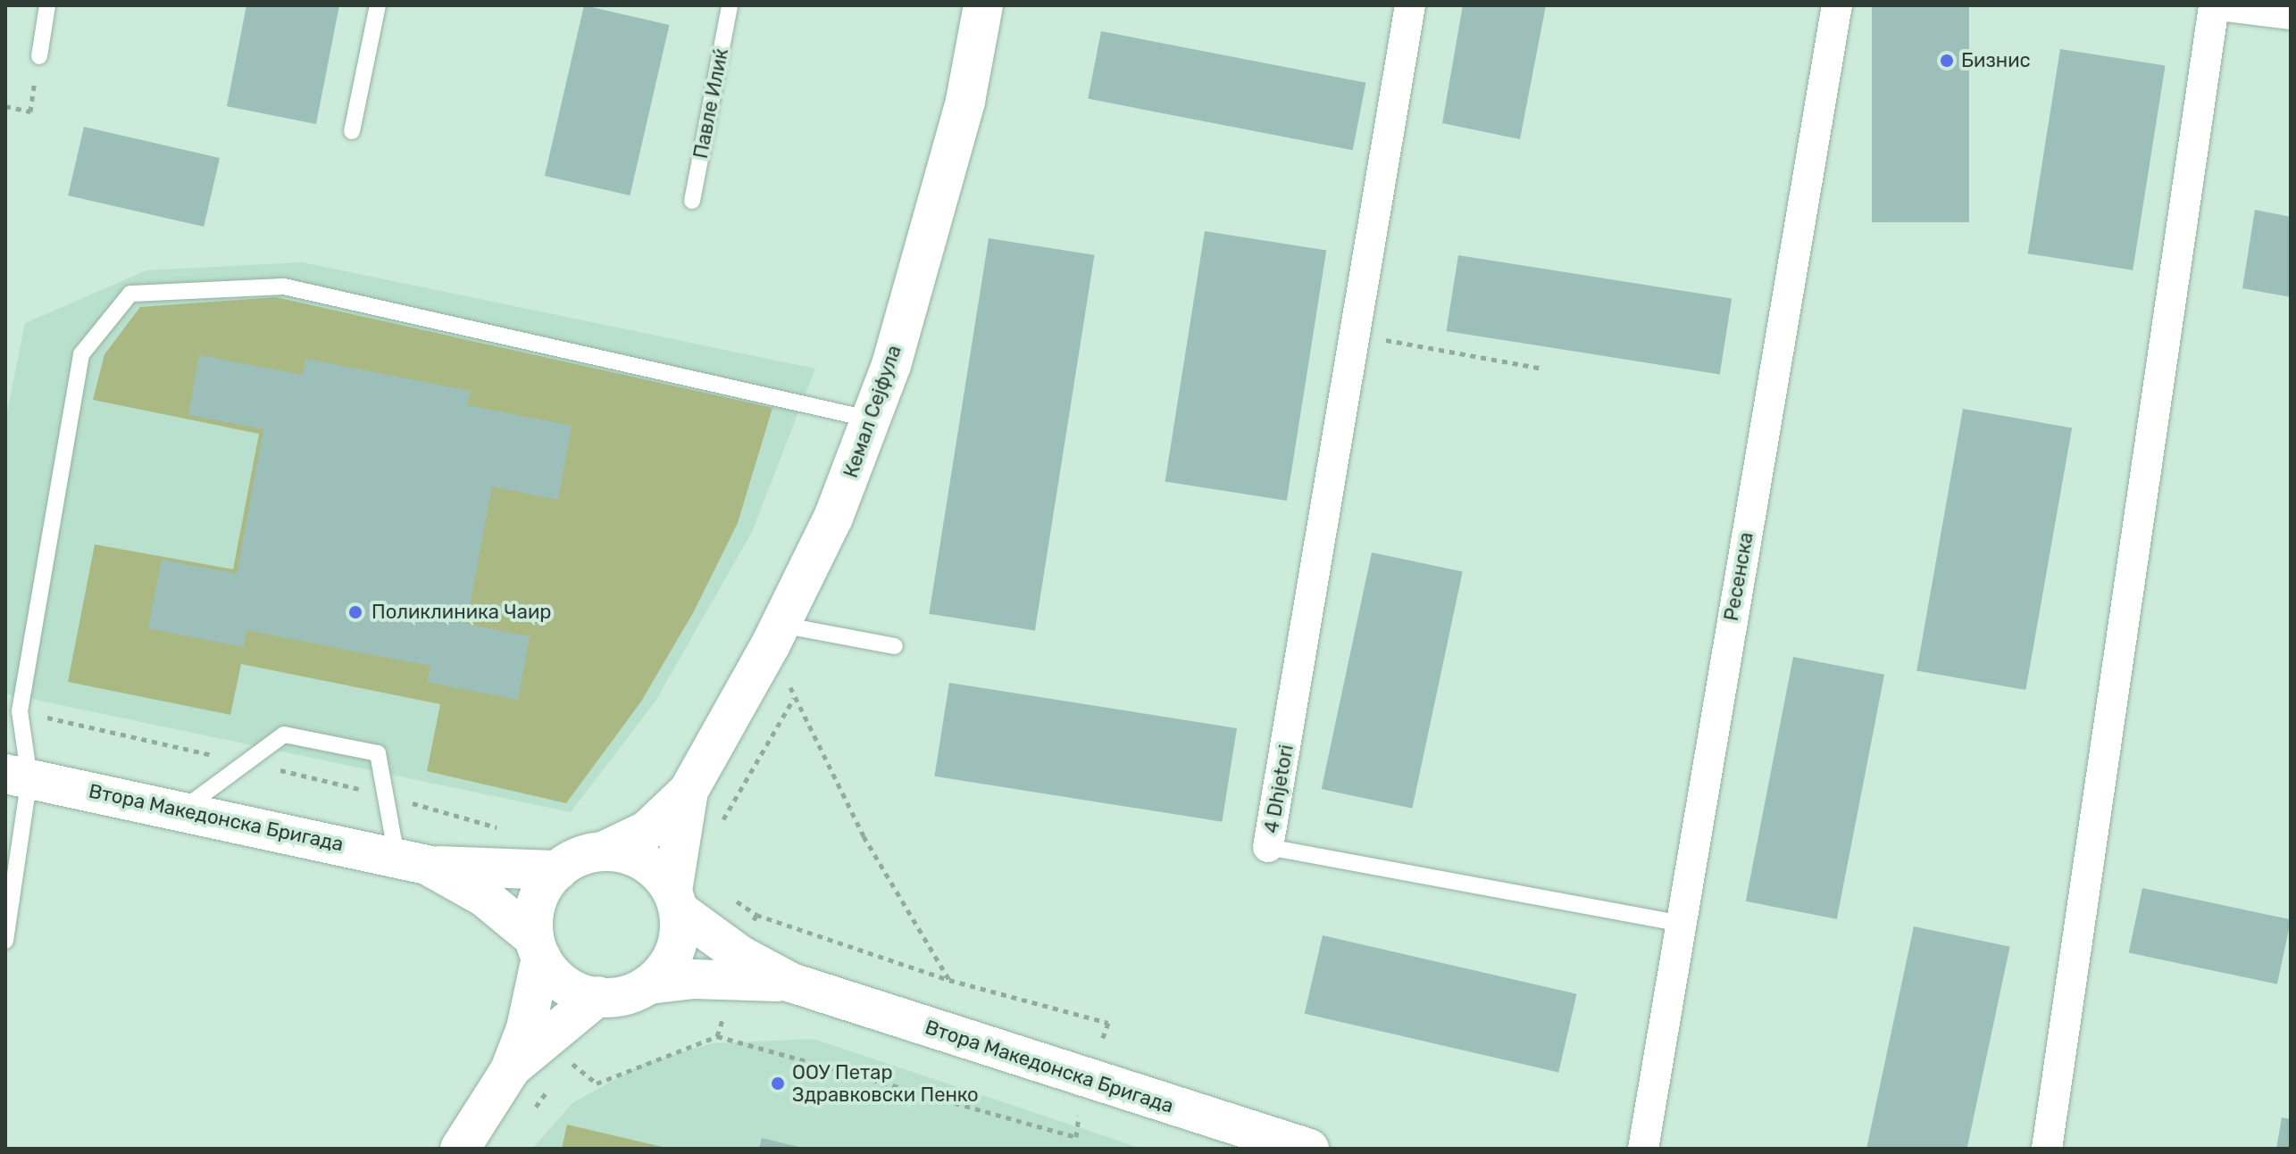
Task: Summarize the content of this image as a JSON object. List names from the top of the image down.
{
  "streets": {
    "street": [
      "Кемал Сејфула",
      "Ресенска",
      "4 Dhjetori",
      "Втора Македонска Бригада"
    ],
    "lane": ["Павле Илиќ"]
  },
  "places": ["Бизнис", "Поликлиника Чаир", "ООУ Петар Здравковски Пенко"]
}
